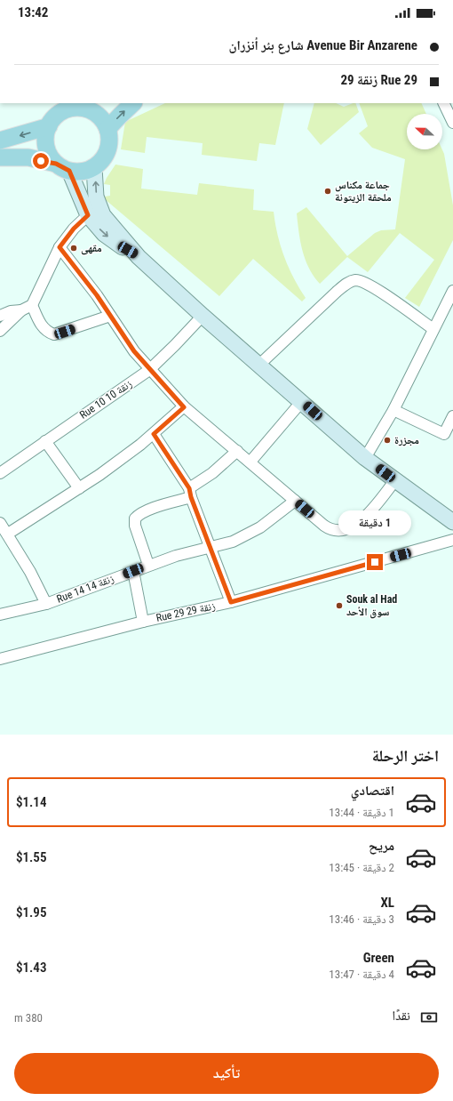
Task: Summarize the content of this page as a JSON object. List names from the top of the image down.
{
  "streets": {
    "street": ["Rue 10 زنقة 10", "Rue 14 زنقة 14", "Rue 29 زنقة 29"]
  },
  "places": [
    "جماعة مكناس ملحقة الزيتونة",
    "مقهى",
    "مجزرة",
    "Souk al Had سوق الأحد"
  ],
  "north": "left",
  "page": {
    "status": "13:42",
    "banner": ["Avenue Bir Anzarene شارع بئر أنزران", "Rue 29 زنقة 29"],
    "bubble": "1 دقيقة",
    "heading": "اختر الرحلة",
    "list": [
      {
        "name": "اقتصادي",
        "note": "1 دقيقة · 13:44",
        "value": "$1.14"
      },
      {
        "name": "مريح",
        "note": "2 دقيقة · 13:45",
        "value": "$1.55"
      },
      {
        "name": "XL",
        "note": "3 دقيقة · 13:46",
        "value": "$1.95"
      },
      {
        "name": "Green",
        "note": "4 دقيقة · 13:47",
        "value": "$1.43"
      }
    ],
    "pay": ["نقدًا", "380 m"],
    "buttons": "تأكيد"
  }
}
